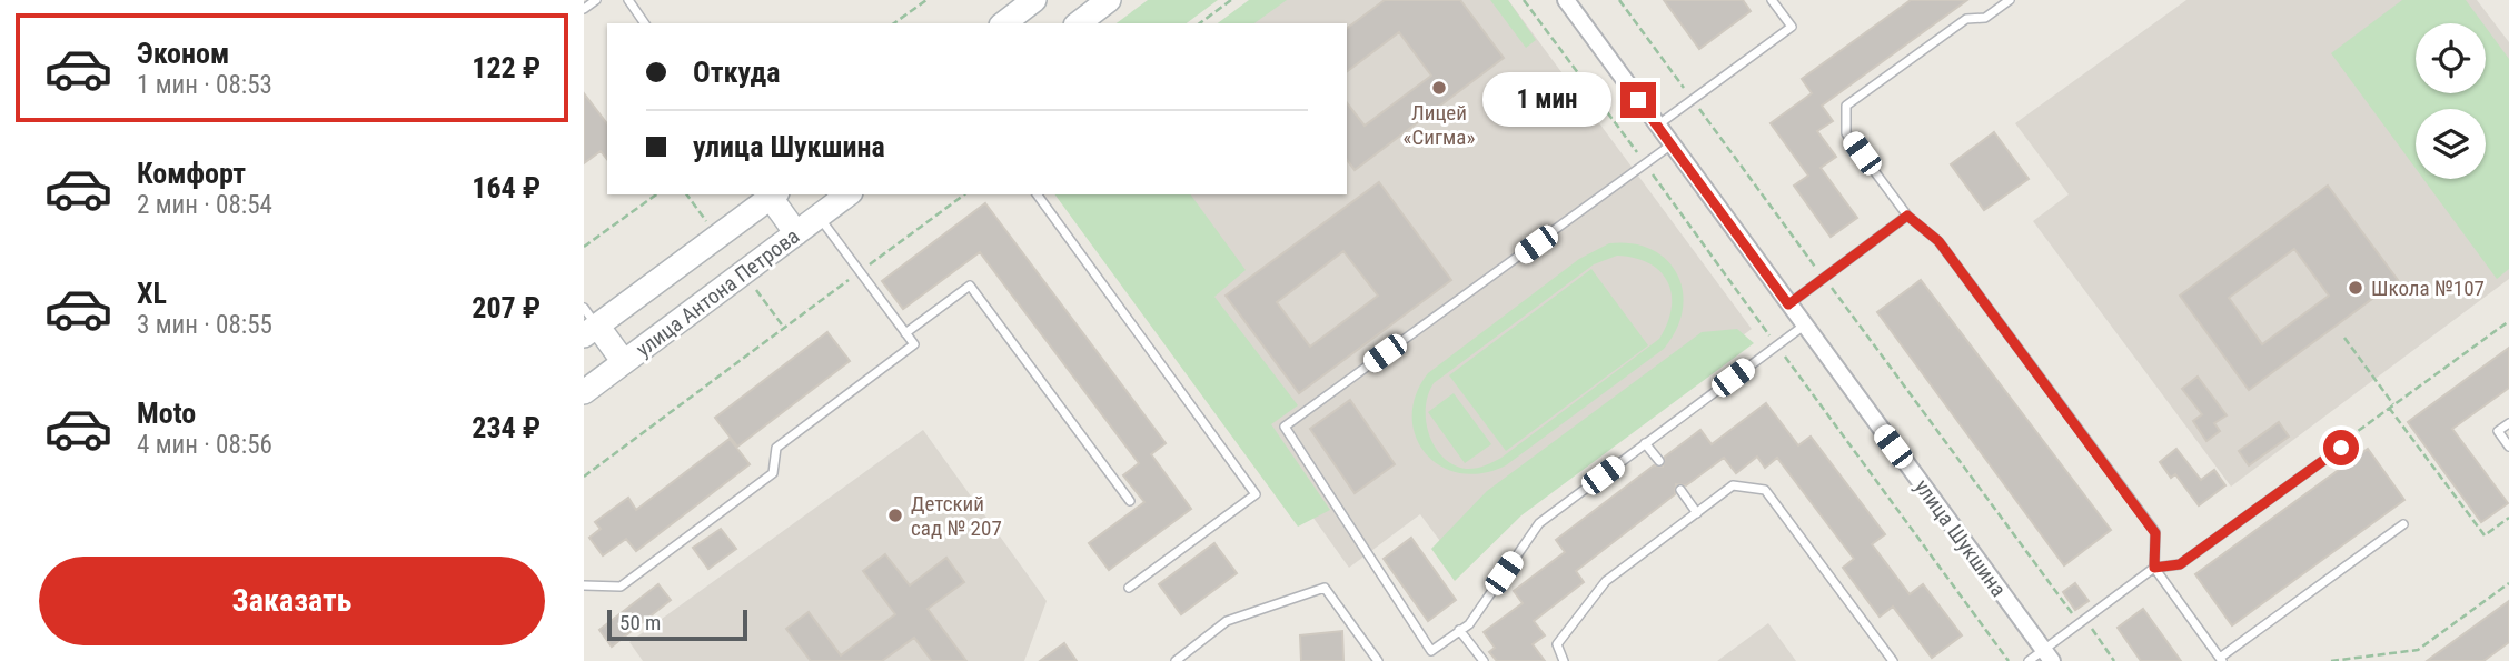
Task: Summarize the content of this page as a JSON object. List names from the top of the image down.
{
  "streets": {
    "street": ["улица Антона Петрова", "улица Шукшина"]
  },
  "places": ["Лицей «Сигма»", "Школа №107", "Детский сад № 207"],
  "scale_bar": "50 m",
  "page": {
    "list": [
      {
        "name": "Эконом",
        "note": "1 мин · 08:53",
        "value": "122 ₽"
      },
      {
        "name": "Комфорт",
        "note": "2 мин · 08:54",
        "value": "164 ₽"
      },
      {
        "name": "XL",
        "note": "3 мин · 08:55",
        "value": "207 ₽"
      },
      {
        "name": "Moto",
        "note": "4 мин · 08:56",
        "value": "234 ₽"
      }
    ],
    "banner": ["Откуда", "улица Шукшина"],
    "bubble": "1 мин",
    "buttons": "Заказать",
    "scale": "50 m"
  }
}
